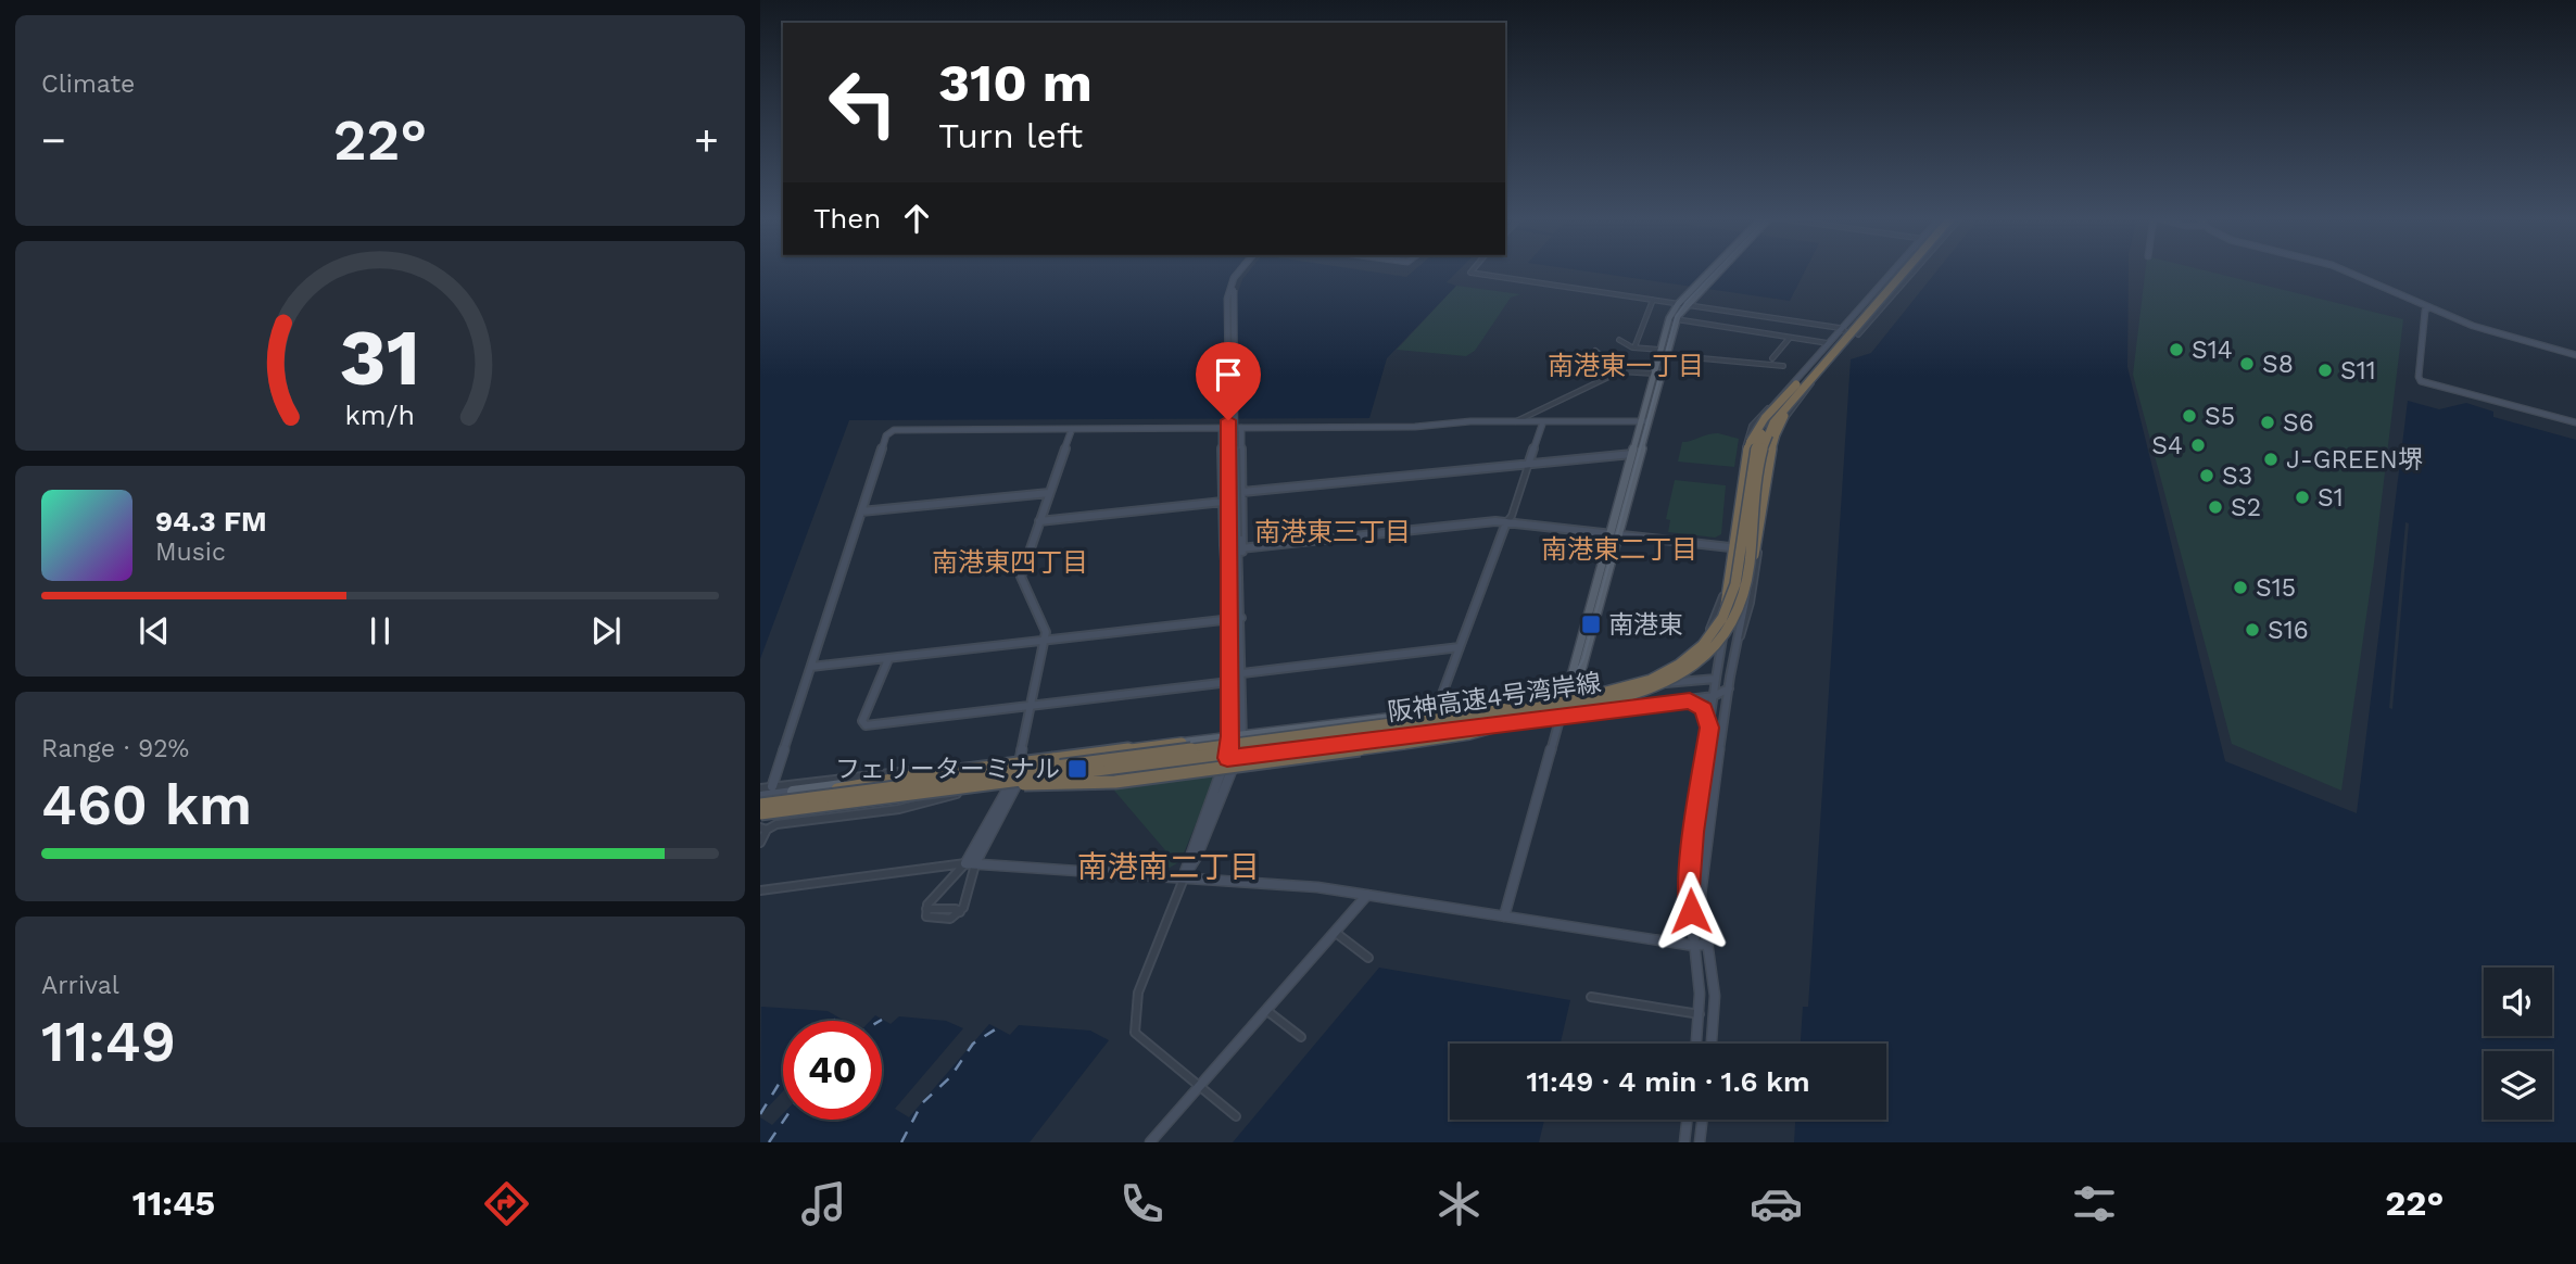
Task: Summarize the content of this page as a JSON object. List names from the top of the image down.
{
  "streets": {
    "highway": ["阪神高速4号湾岸線"]
  },
  "districts": [
    "南港東一丁目",
    "南港東三丁目",
    "南港東二丁目",
    "南港東四丁目",
    "南港南二丁目"
  ],
  "places": {
    "other": [
      "S14",
      "S8",
      "S11",
      "S5",
      "S6",
      "S4",
      "J-GREEN堺",
      "S3",
      "S1",
      "S2",
      "S15",
      "S16"
    ],
    "transit": ["南港東", "フェリーターミナル"]
  },
  "page": {
    "tile": [
      "Climate",
      ["Range · 92%", "460 km"],
      ["Arrival", "11:49"]
    ],
    "turn": ["310 m", "Turn left"],
    "heat": ["−", "22°", "+"],
    "then": "Then",
    "song": ["94.3 FM", "Music"],
    "limit": "40",
    "trip": "11:49 · 4 min · 1.6 km",
    "tabs": ["11:45", "22°"],
    "gauge": ["31", "km/h"]
  }
}
